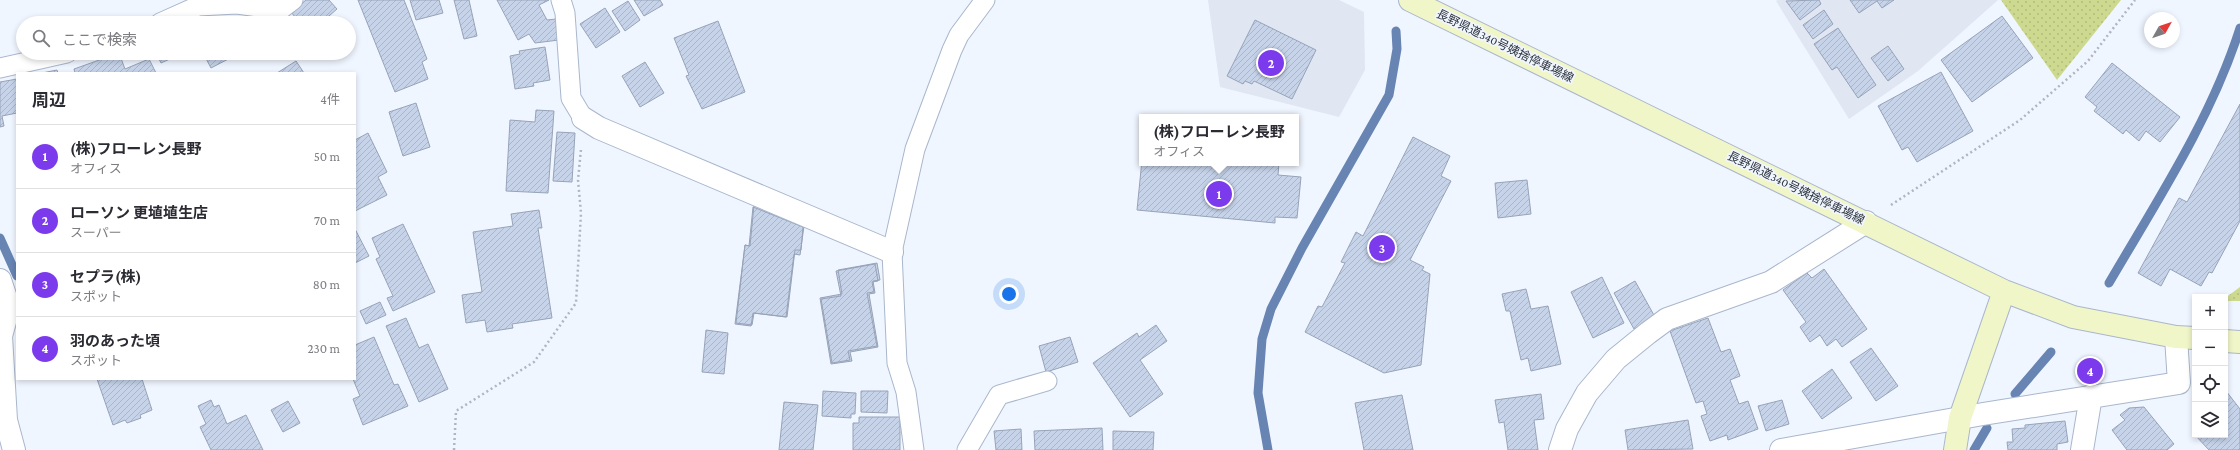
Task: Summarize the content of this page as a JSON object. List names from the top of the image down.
{
  "streets": {
    "main road": ["長野県道340号姨捨停車場線"]
  },
  "north": "top right",
  "page": {
    "search": "ここで検索",
    "pins": [
      "2",
      "1",
      "3",
      "4"
    ],
    "heading": ["周辺", "4件"],
    "popup": ["(株)フローレン長野", "オフィス"],
    "list": [
      {
        "mark": "1",
        "name": "(株)フローレン長野",
        "note": "オフィス",
        "value": "50 m"
      },
      {
        "mark": "2",
        "name": "ローソン 更埴埴生店",
        "note": "スーパー",
        "value": "70 m"
      },
      {
        "mark": "3",
        "name": "セプラ(株)",
        "note": "スポット",
        "value": "80 m"
      },
      {
        "mark": "4",
        "name": "羽のあった頃",
        "note": "スポット",
        "value": "230 m"
      }
    ],
    "map_buttons": ["+", "−"]
  }
}
